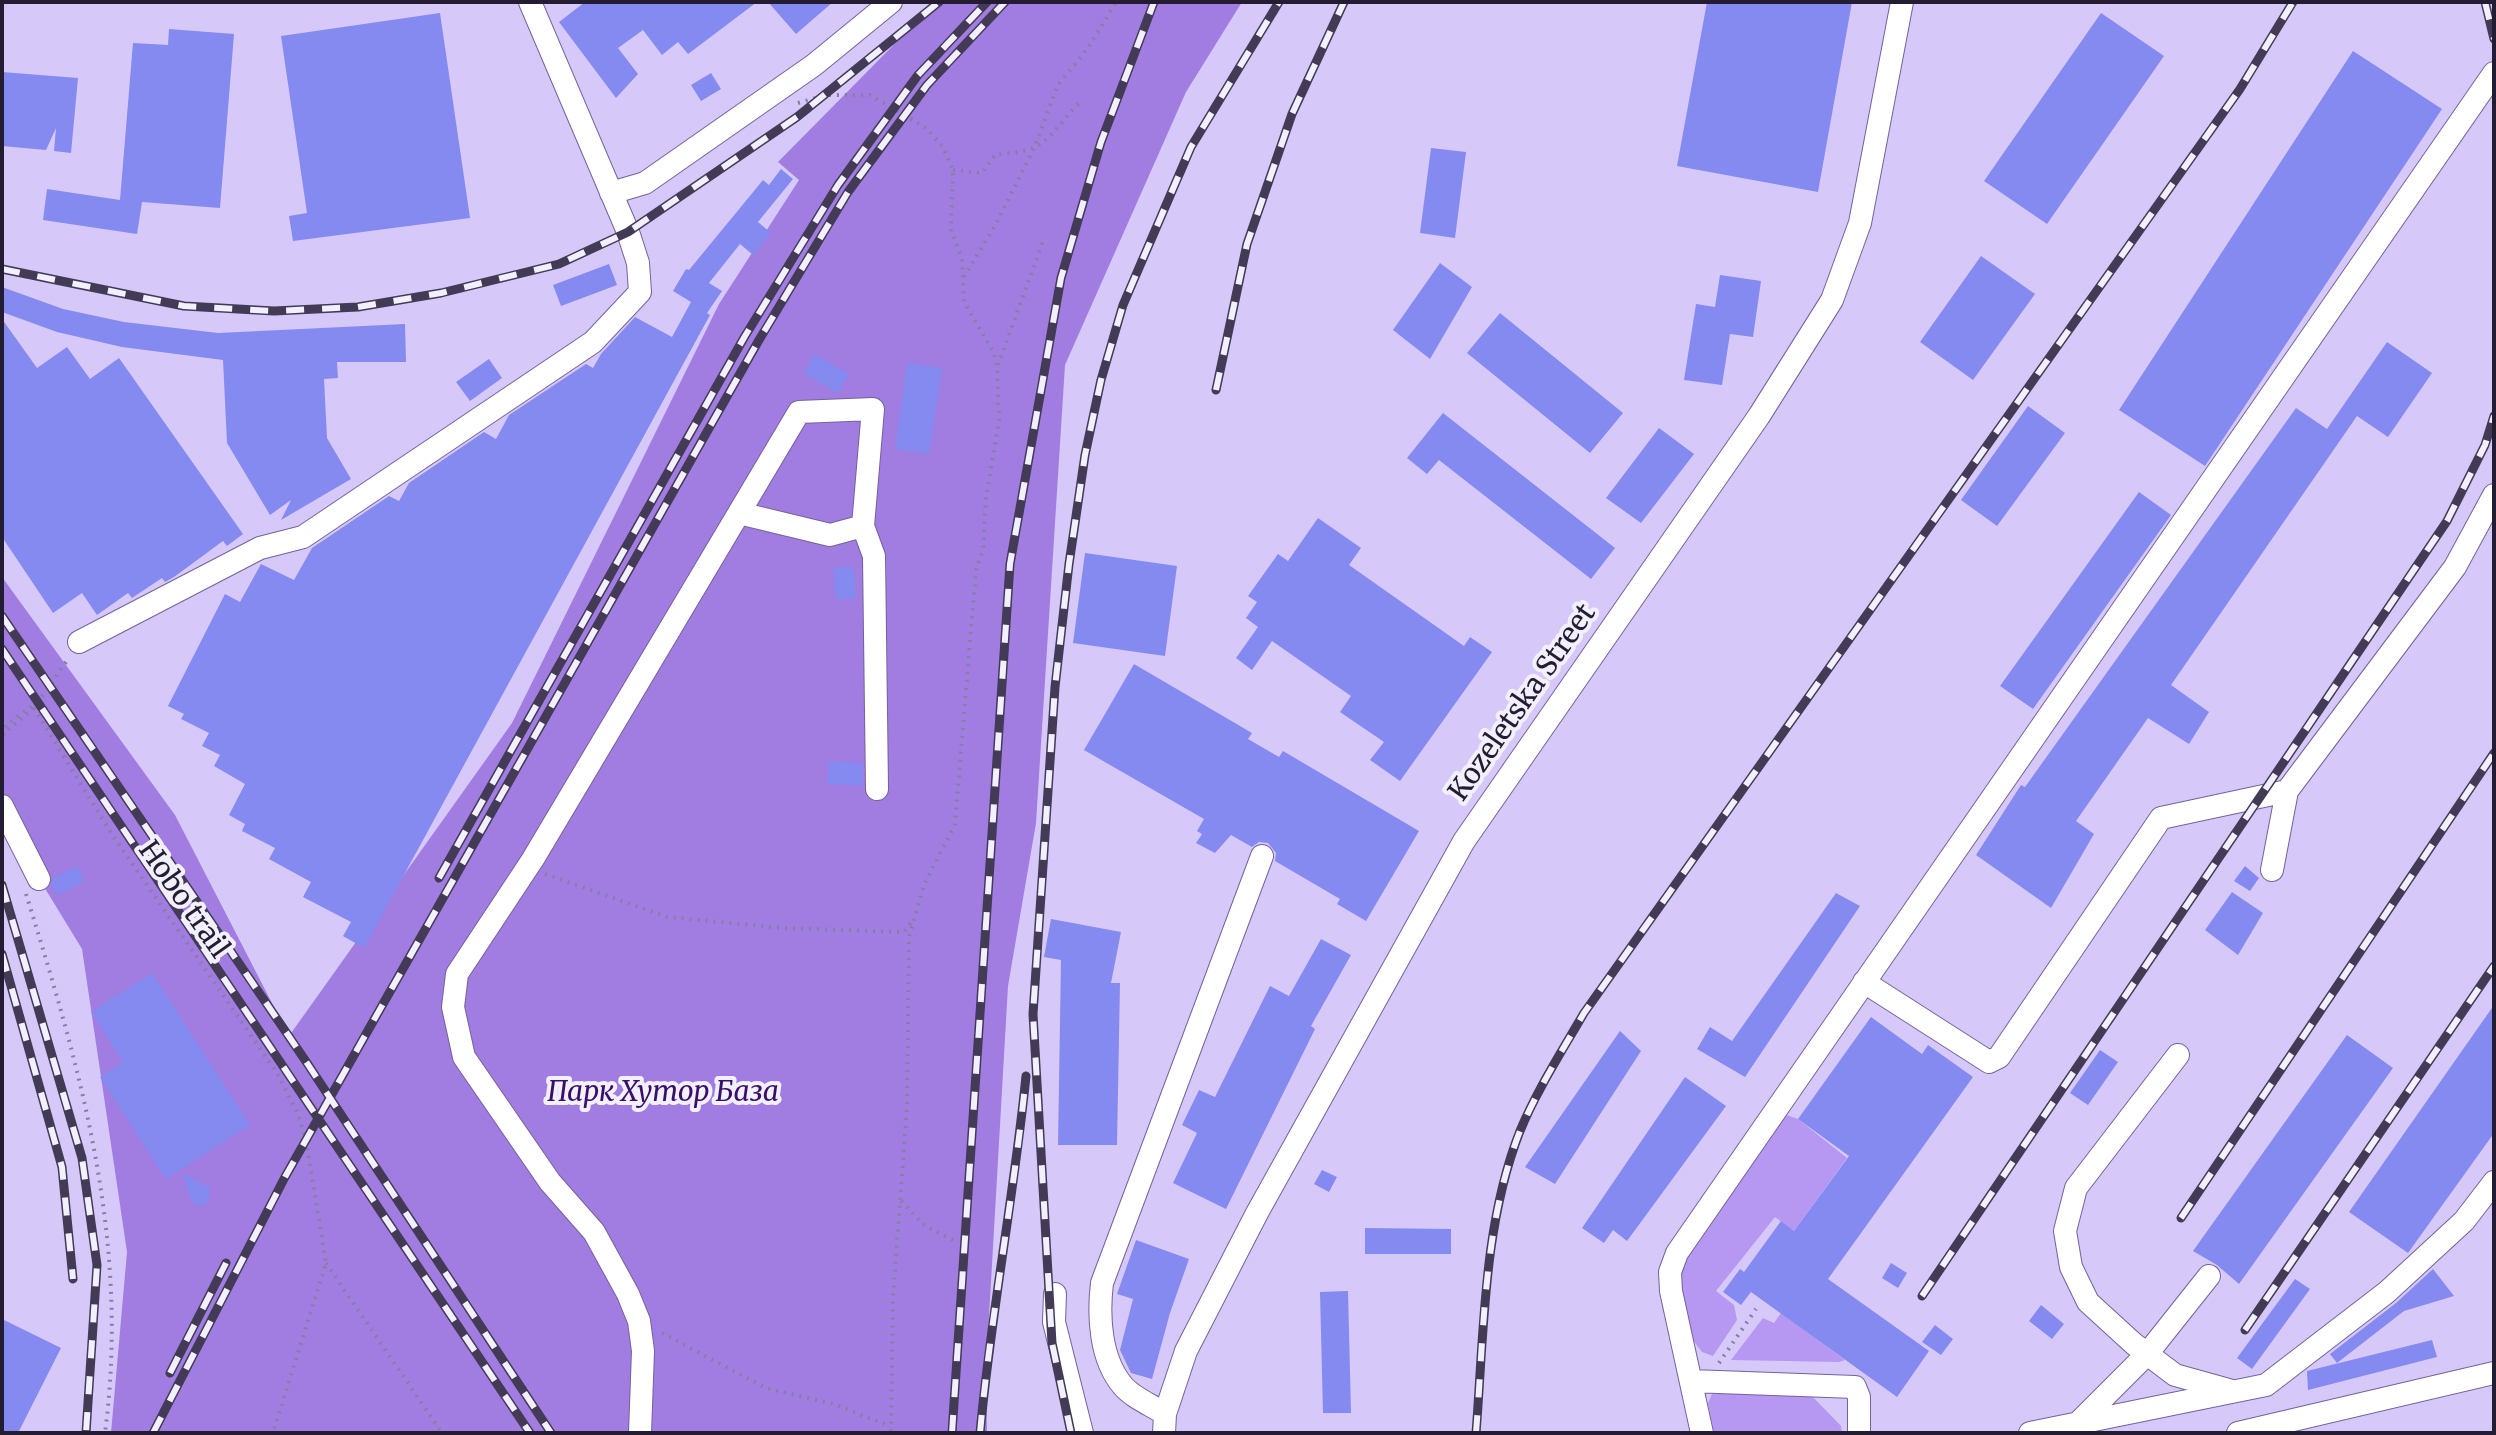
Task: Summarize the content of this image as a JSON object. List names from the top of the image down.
{
  "streets": {
    "street": ["Kozeletska Street"],
    "path": ["Hobo trail"]
  },
  "parks": ["Парк Хутор База"]
}
